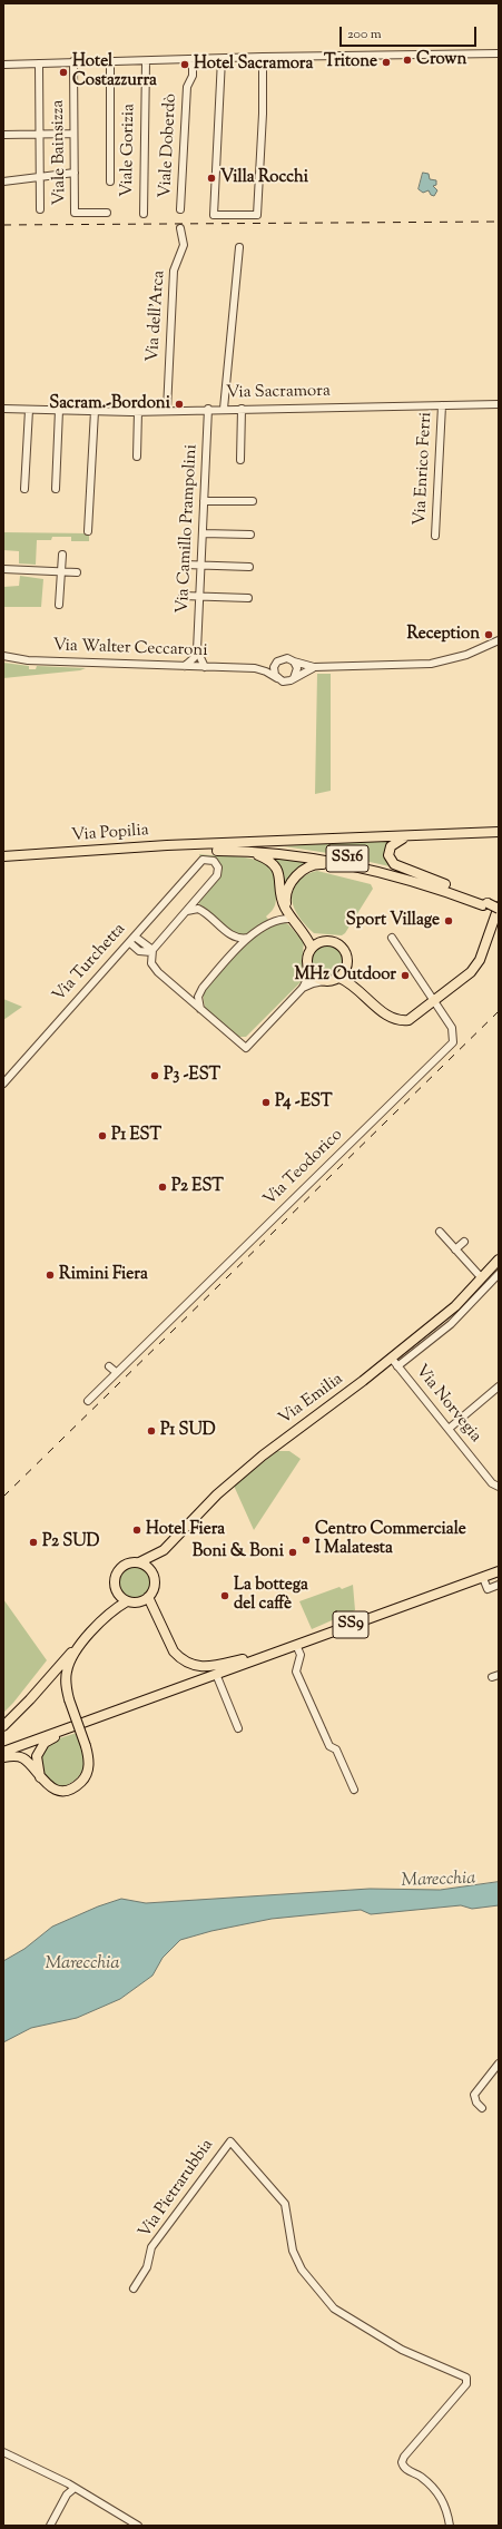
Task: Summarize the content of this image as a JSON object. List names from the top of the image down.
{
  "streets": {
    "main road": [
      "Via Popilia",
      "SS16",
      "Via Emilia",
      "SS9"
    ],
    "street": [
      "Viale Doberdò",
      "Viale Gorizia",
      "Viale Bainsizza",
      "Via dell'Arca",
      "Via Sacramora",
      "Via Enrico Ferri",
      "Via Camillo Prampolini",
      "Via Walter Ceccaroni",
      "Via Turchetta",
      "Via Teodorico",
      "Via Norvegia",
      "Via Pietrarubbia"
    ]
  },
  "crossings": [
    ["Via dell'Arca", "Via Sacramora"],
    ["Via Sacramora", "Via Enrico Ferri"],
    ["Via Sacramora", "Via Camillo Prampolini"],
    ["Via Camillo Prampolini", "Via Walter Ceccaroni"],
    ["Via Popilia", "SS16"],
    ["Via Emilia", "Via Norvegia"]
  ],
  "water": ["Marecchia"],
  "places": [
    "Crown",
    "Tritone",
    "Hotel Sacramora",
    "Hotel Costazzurra",
    "Villa Rocchi",
    "Sacram.-Bordoni",
    "Reception",
    "Sport Village",
    "MHz Outdoor",
    "P3 -EST",
    "P4 -EST",
    "P1 EST",
    "P2 EST",
    "Rimini Fiera",
    "P1 SUD",
    "Hotel Fiera",
    "Centro Commerciale I Malatesta",
    "P2 SUD",
    "Boni & Boni",
    "La bottega del caffè"
  ],
  "scale_bar": "200 m"
}
